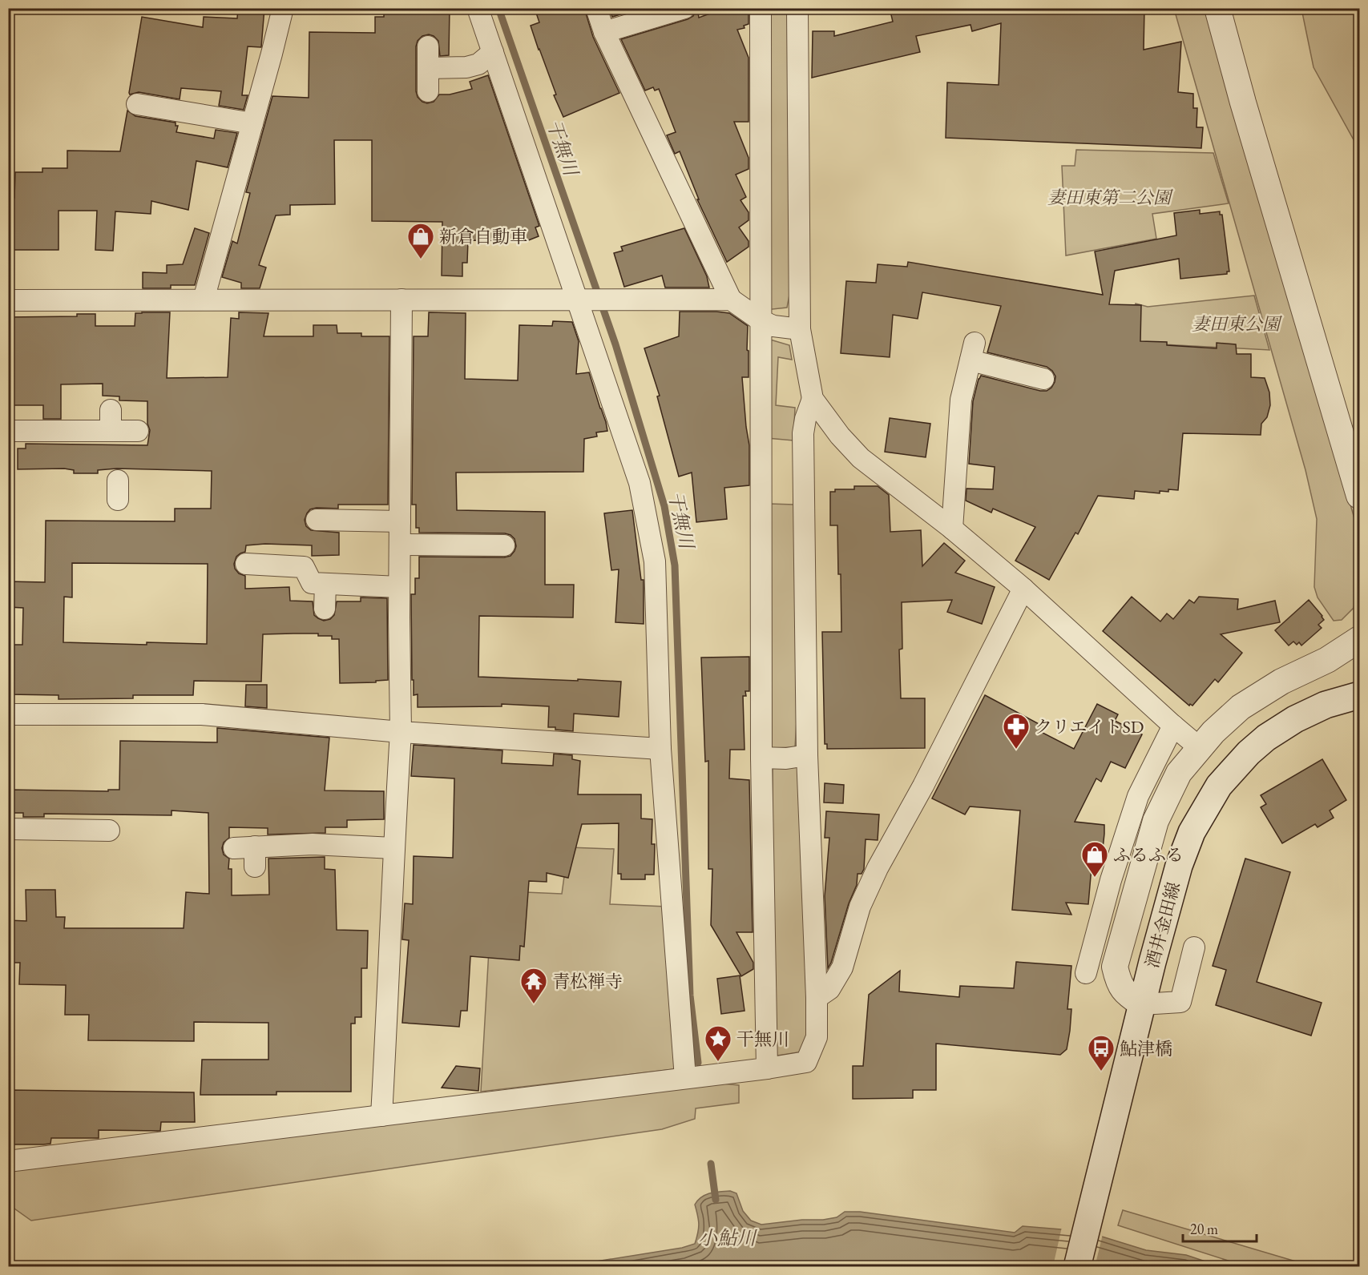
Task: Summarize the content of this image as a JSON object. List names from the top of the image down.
{
  "streets": {
    "main road": ["酒井金田線"]
  },
  "water": ["干無川", "小鮎川"],
  "parks": ["妻田東第二公園", "妻田東公園"],
  "places": {
    "shop": ["新倉自動車", "ふるふる"],
    "pharmacy": ["クリエイトSD"],
    "temple": ["青松禅寺"],
    "place": ["干無川"],
    "bus stop": ["鮎津橋"]
  },
  "scale_bar": "20 m"
}
